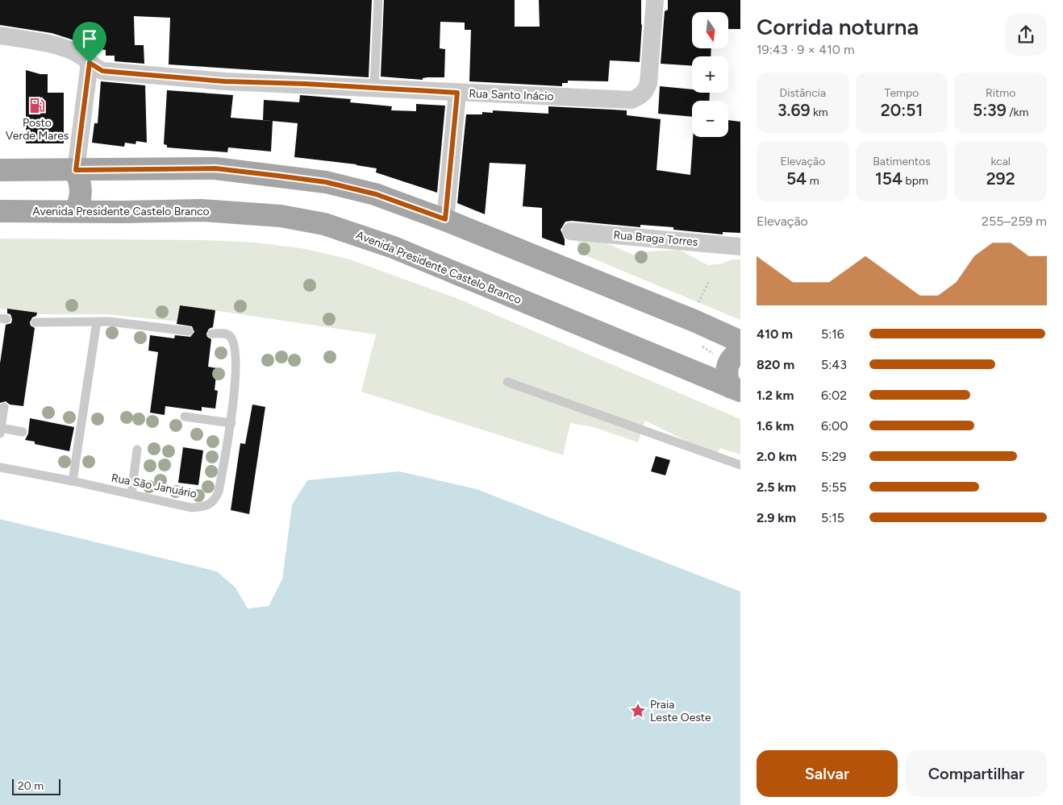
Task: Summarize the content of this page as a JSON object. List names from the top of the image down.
{
  "streets": {
    "main road": ["Avenida Presidente Castelo Branco"],
    "street": ["Rua Santo Inácio", "Rua Braga Torres"],
    "lane": ["Rua São Januário"]
  },
  "places": {
    "fuel station": ["Posto Verde Mares"],
    "place": ["Praia Leste Oeste"]
  },
  "scale_bar": "20 m",
  "north": "bottom",
  "page": {
    "heading": ["Corrida noturna", "19:43 · 9 × 410 m"],
    "map_buttons": ["+", "−"],
    "stats": [
      ["Distância", "3.69 km"],
      ["Tempo", "20:51"],
      ["Ritmo", "5:39 /km"],
      ["Elevação", "54 m"],
      ["Batimentos", "154 bpm"],
      ["kcal", "292"]
    ],
    "chart": ["Elevação", "255–259 m"],
    "list": [
      {
        "name": "410 m",
        "note": "5:16"
      },
      {
        "name": "820 m",
        "note": "5:43"
      },
      {
        "name": "1.2 km",
        "note": "6:02"
      },
      {
        "name": "1.6 km",
        "note": "6:00"
      },
      {
        "name": "2.0 km",
        "note": "5:29"
      },
      {
        "name": "2.5 km",
        "note": "5:55"
      },
      {
        "name": "2.9 km",
        "note": "5:15"
      }
    ],
    "buttons": ["Salvar", "Compartilhar"],
    "scale": "20 m"
  }
}
